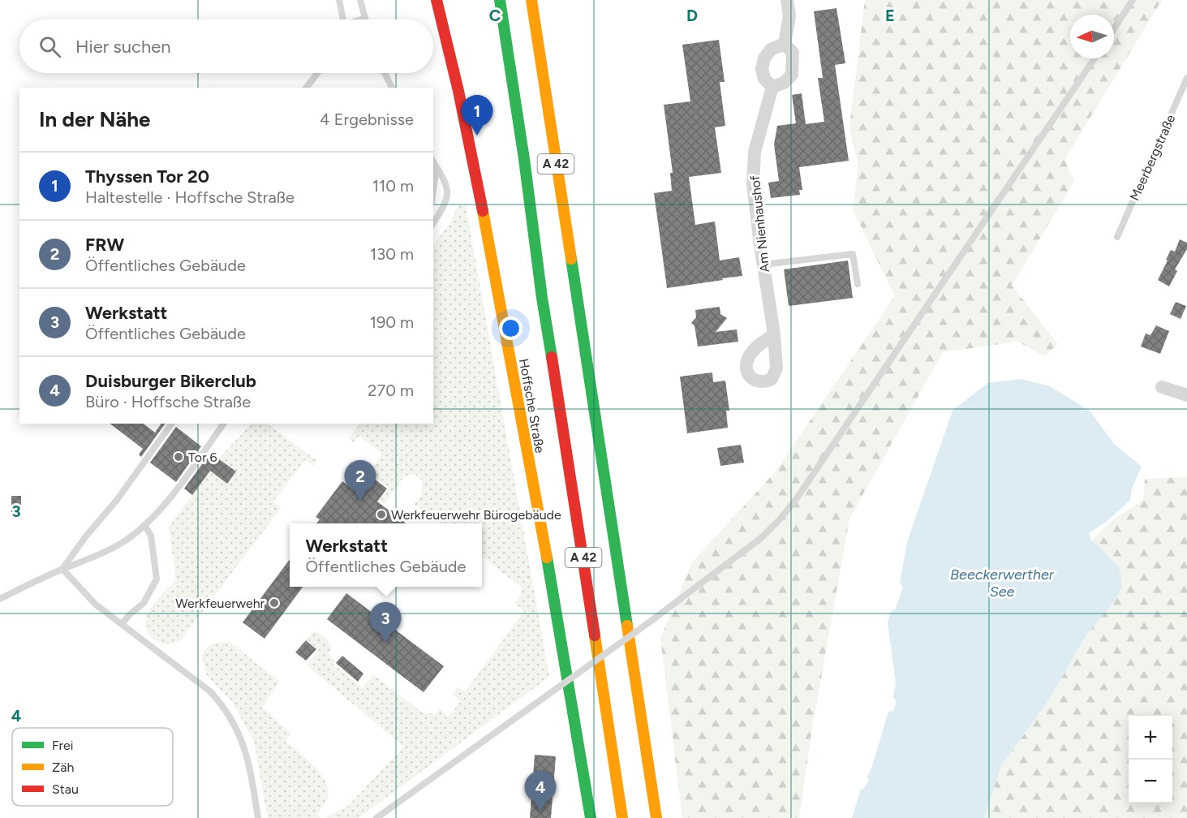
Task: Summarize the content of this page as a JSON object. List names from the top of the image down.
{
  "streets": {
    "main road": ["A 42", "Hoffsche Straße"],
    "street": ["Am Nienhaushof"],
    "lane": ["Meerbergstraße"]
  },
  "water": ["Beeckerwerther See"],
  "places": ["Tor 6", "Werkfeuerwehr Bürogebäude", "Werkfeuerwehr"],
  "legend": ["Frei", "Zäh", "Stau"],
  "north": "left",
  "page": {
    "search": "Hier suchen",
    "heading": ["In der Nähe", "4 Ergebnisse"],
    "pins": [
      "1",
      "2",
      "3",
      "4"
    ],
    "list": [
      {
        "mark": "1",
        "name": "Thyssen Tor 20",
        "note": "Haltestelle · Hoffsche Straße",
        "value": "110 m"
      },
      {
        "mark": "2",
        "name": "FRW",
        "note": "Öffentliches Gebäude",
        "value": "130 m"
      },
      {
        "mark": "3",
        "name": "Werkstatt",
        "note": "Öffentliches Gebäude",
        "value": "190 m"
      },
      {
        "mark": "4",
        "name": "Duisburger Bikerclub",
        "note": "Büro · Hoffsche Straße",
        "value": "270 m"
      }
    ],
    "popup": ["Werkstatt", "Öffentliches Gebäude"],
    "map_buttons": ["+", "−"]
  },
  "grid": {
    "columns": ["C", "D", "E"],
    "rows": ["3", "4"]
  }
}
